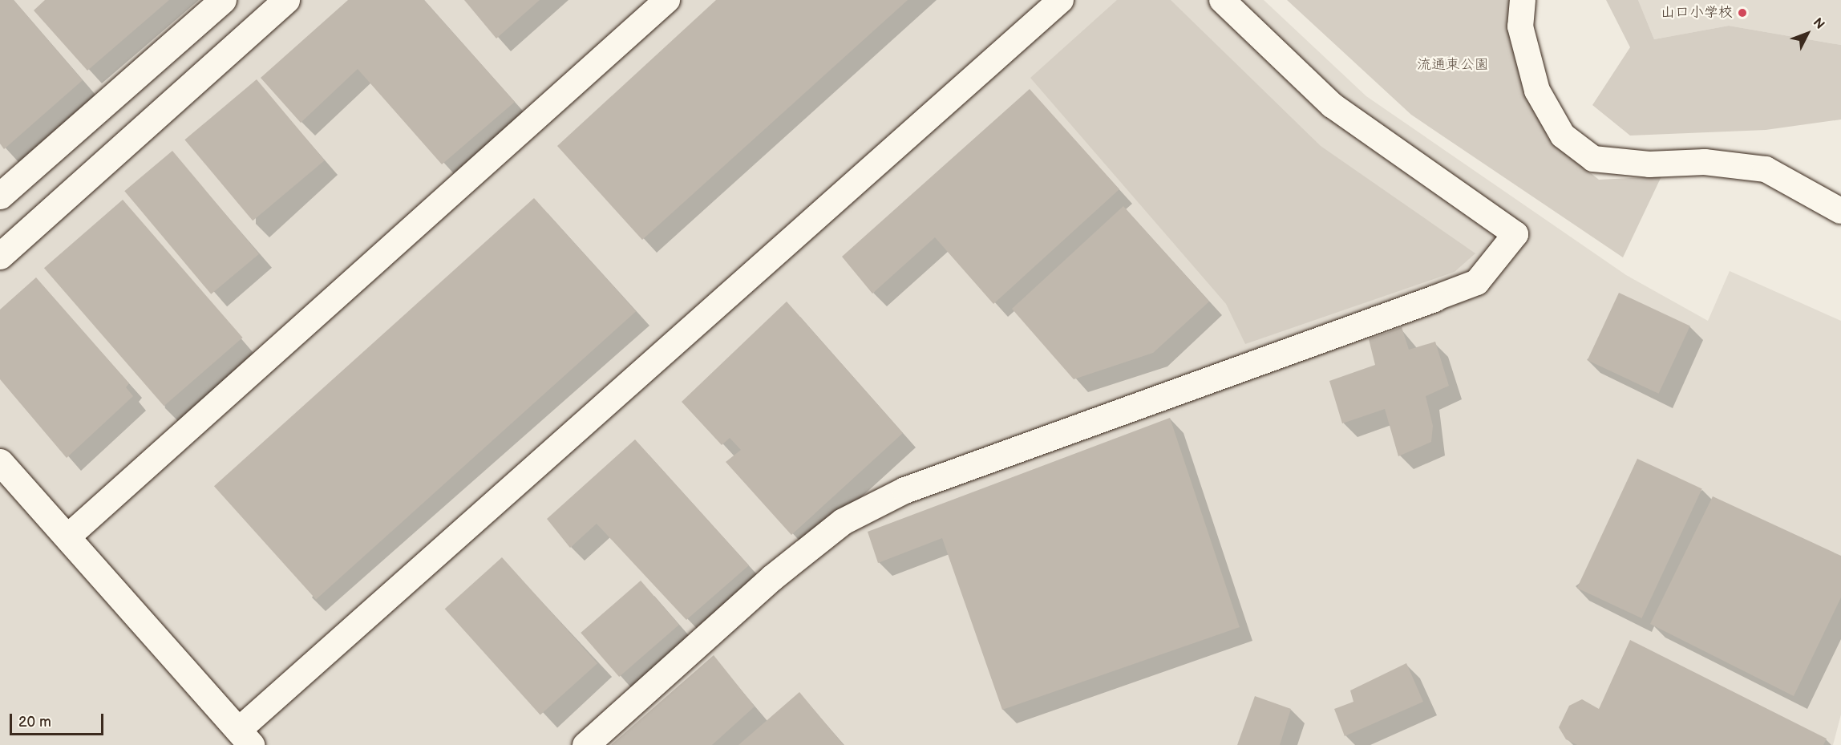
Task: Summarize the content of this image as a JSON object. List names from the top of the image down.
{
  "parks": ["流通東公園"],
  "places": ["山口小学校"],
  "scale_bar": "20 m",
  "north": "top right"
}
